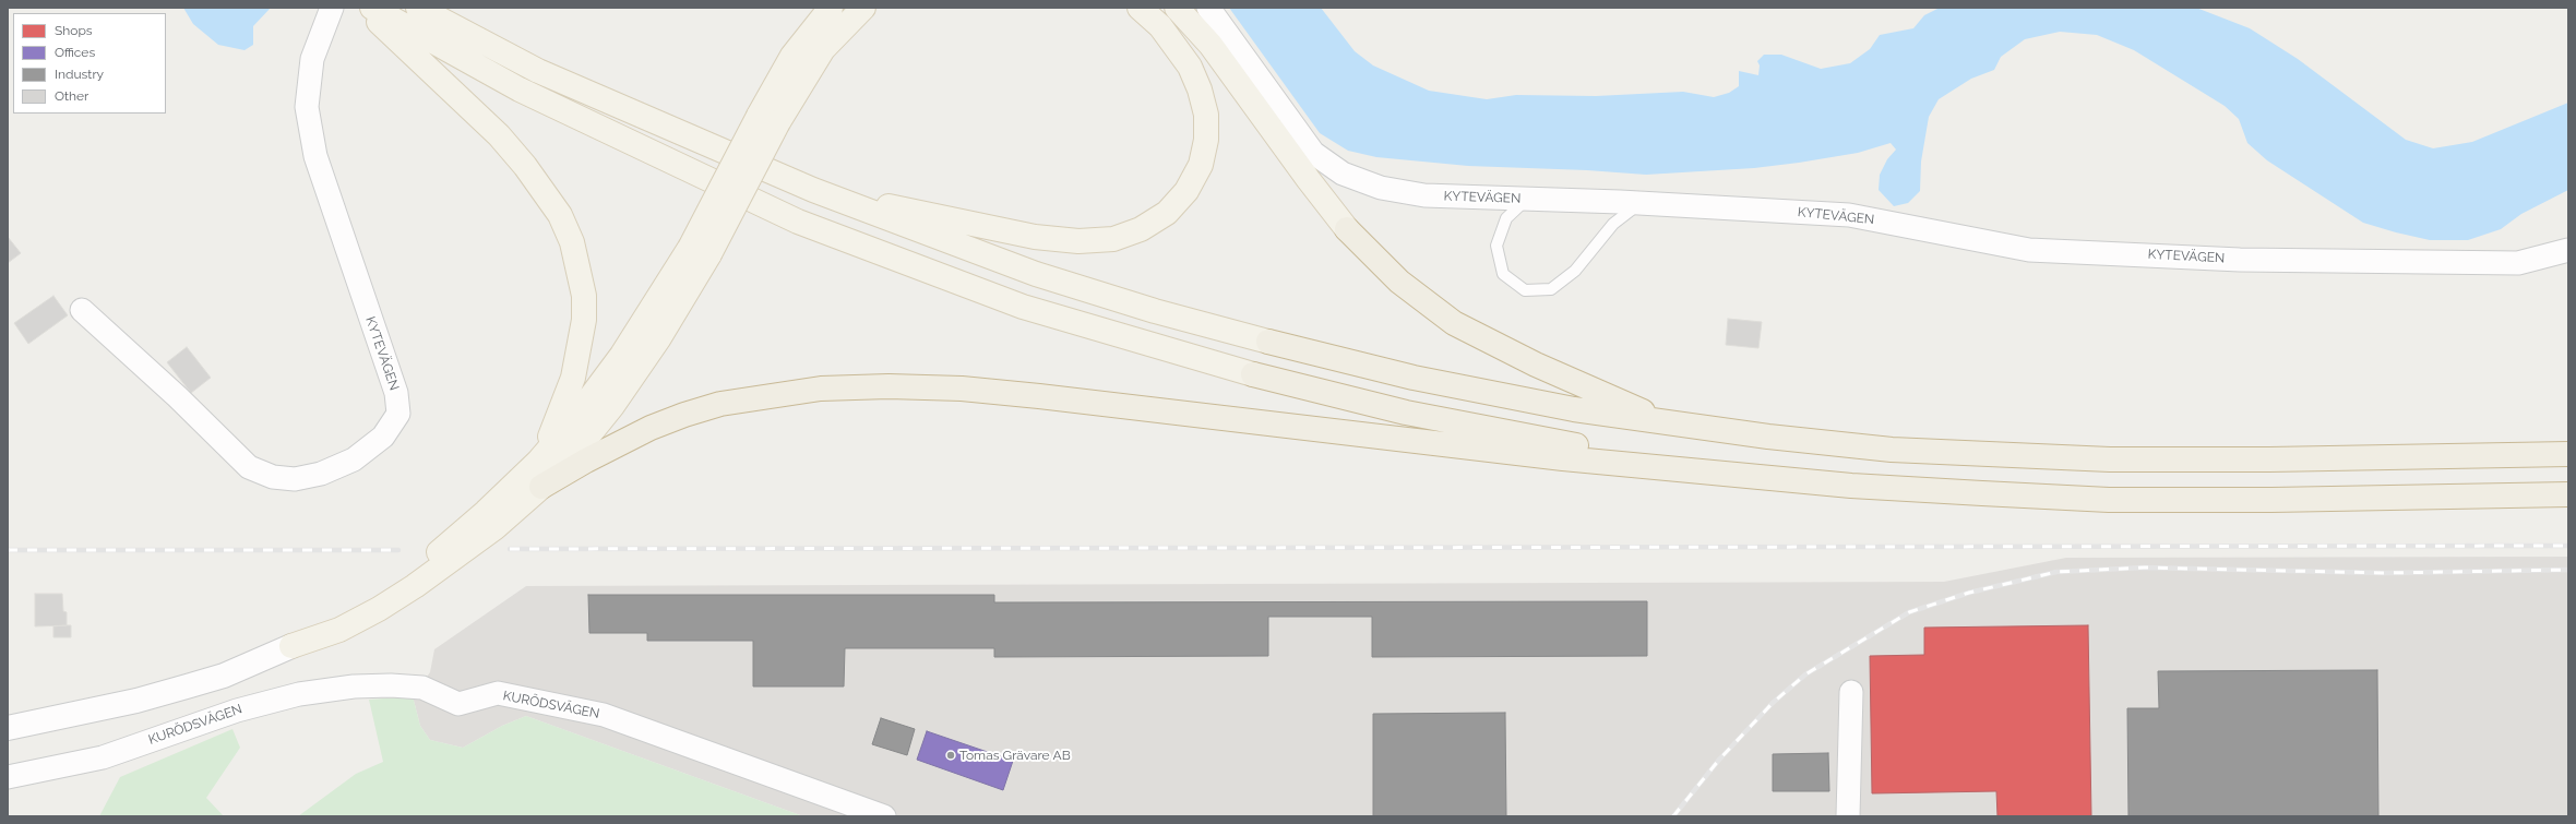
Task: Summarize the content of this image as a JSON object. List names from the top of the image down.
{
  "streets": {
    "street": ["KYTEVÄGEN", "KURÖDSVÄGEN"]
  },
  "places": ["Tomas Grävare AB"],
  "legend": [
    "Shops",
    "Offices",
    "Industry",
    "Other"
  ]
}
